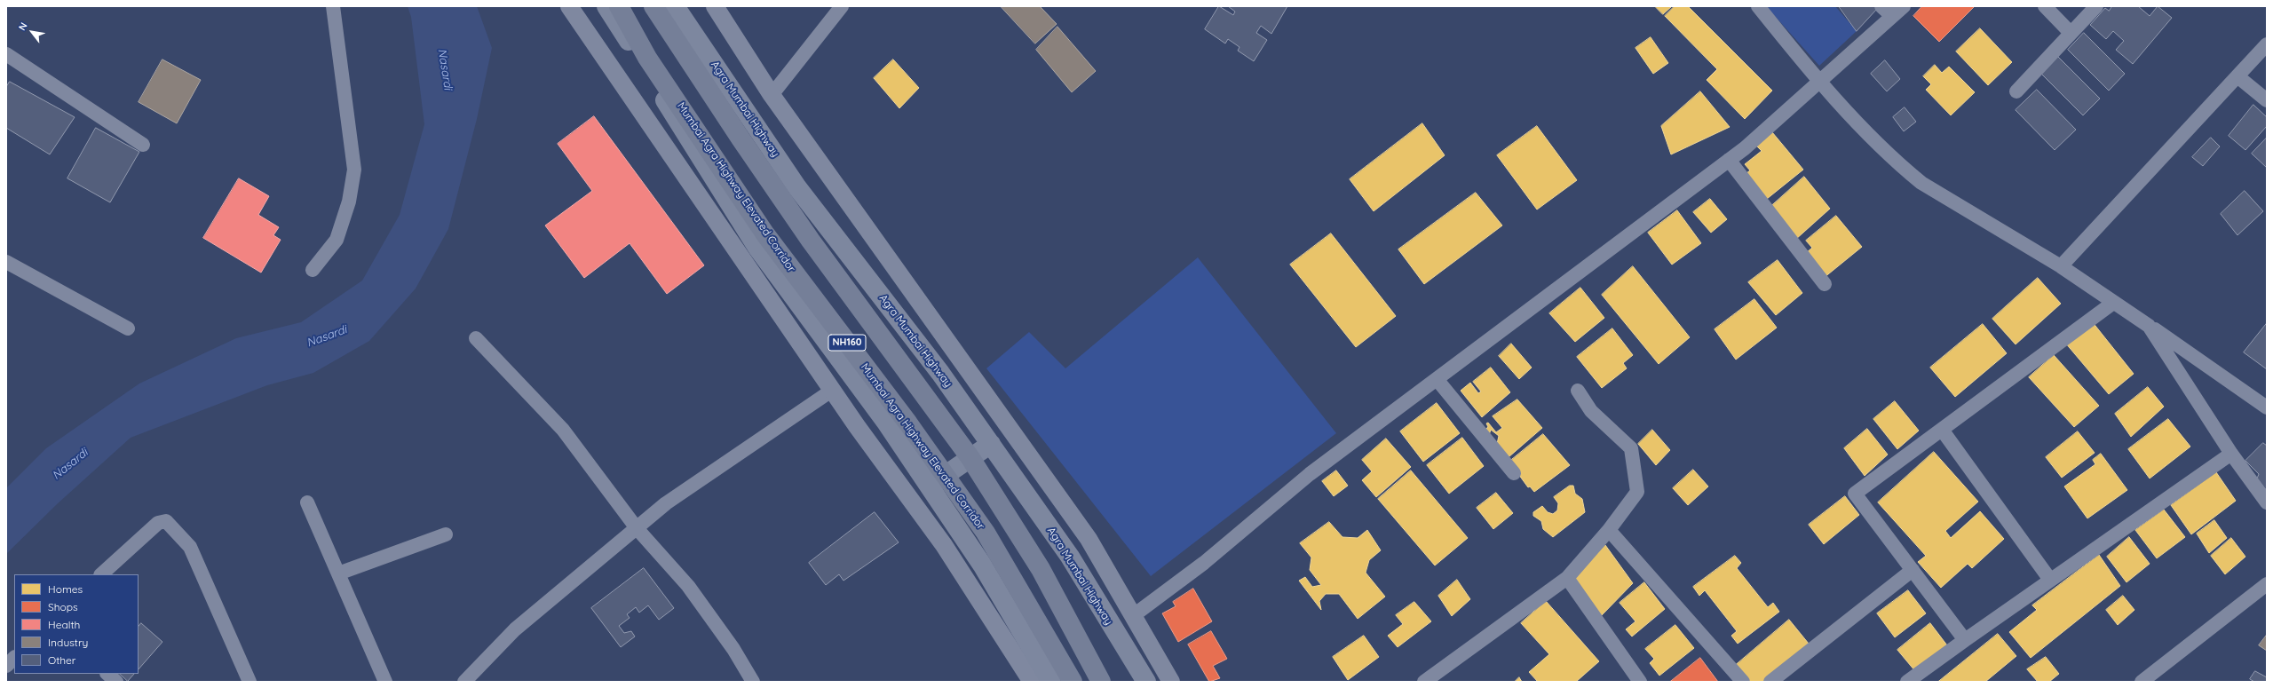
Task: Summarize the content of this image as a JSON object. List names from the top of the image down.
{
  "streets": {
    "highway": ["Mumbai Agra Highway Elevated Corridor", "NH160"],
    "main road": ["Agra Mumbai Highway"]
  },
  "water": ["Nasardi"],
  "legend": [
    "Homes",
    "Shops",
    "Health",
    "Industry",
    "Other"
  ],
  "north": "top left"
}
